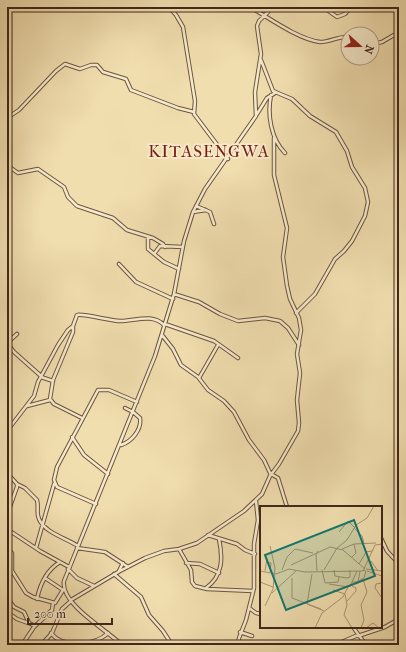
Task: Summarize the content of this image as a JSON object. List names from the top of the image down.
{
  "districts": ["KITASENGWA"],
  "scale_bar": "200 m",
  "north": "right"
}
